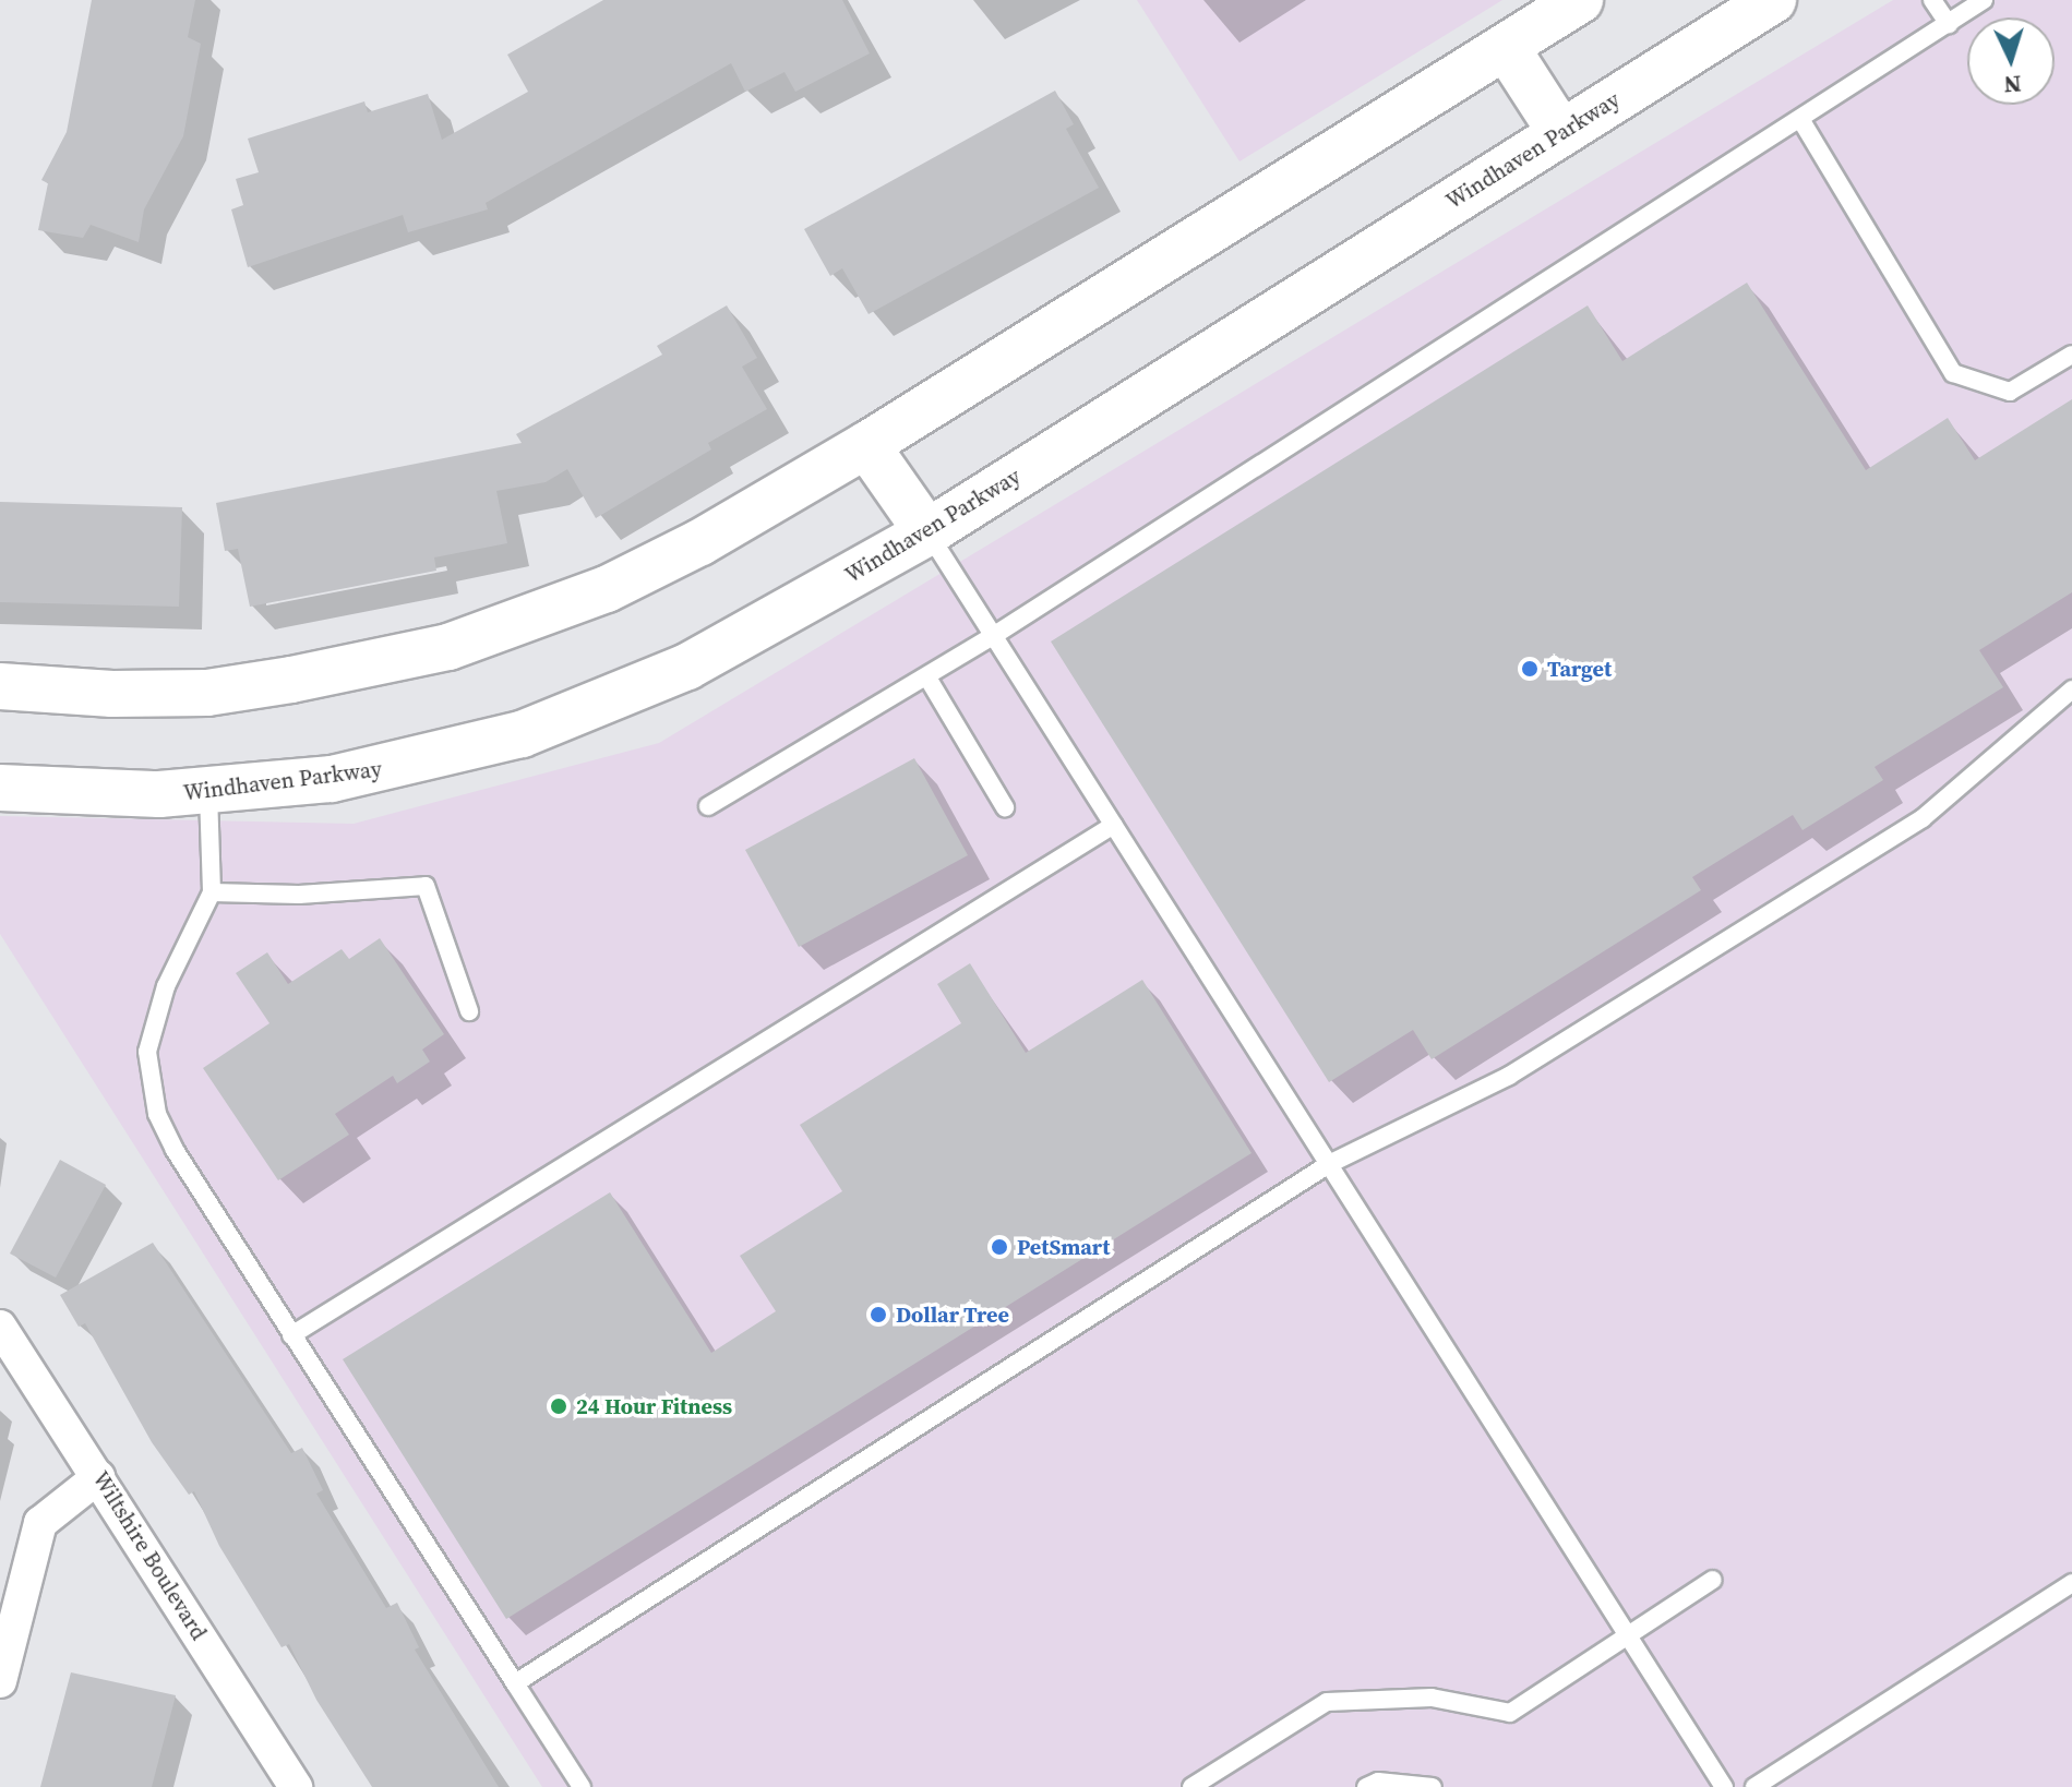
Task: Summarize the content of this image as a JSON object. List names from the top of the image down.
{
  "streets": {
    "main road": ["Windhaven Parkway"],
    "street": ["Wiltshire Boulevard"]
  },
  "places": [
    "Target",
    "PetSmart",
    "Dollar Tree",
    "24 Hour Fitness"
  ],
  "north": "bottom"
}
